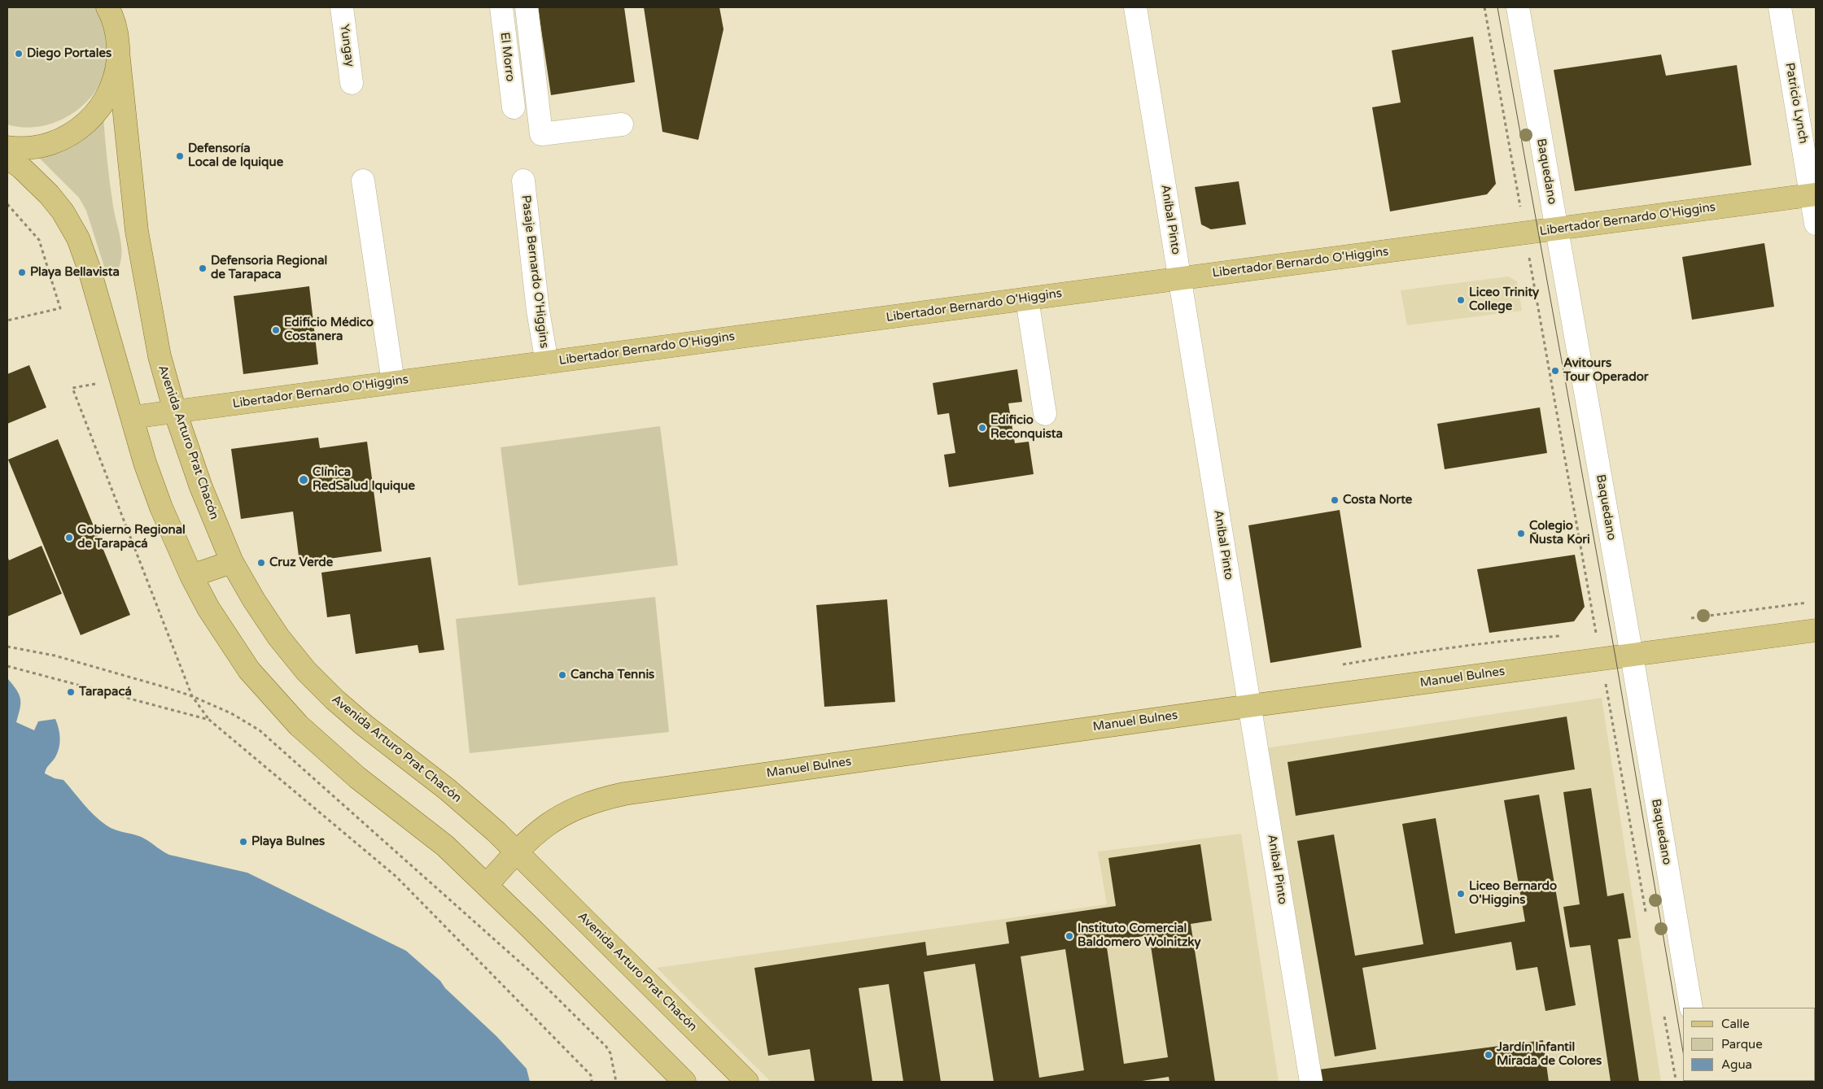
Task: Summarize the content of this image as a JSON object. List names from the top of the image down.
{
  "streets": {
    "main road": ["Libertador Bernardo O'Higgins", "Avenida Arturo Prat Chacón", "Manuel Bulnes"],
    "street": [
      "Yungay",
      "El Morro",
      "Patricio Lynch",
      "Baquedano",
      "Aníbal Pinto",
      "Pasaje Bernardo O'Higgins"
    ]
  },
  "crossings": [
    ["Patricio Lynch", "Libertador Bernardo O'Higgins"],
    ["Baquedano", "Libertador Bernardo O'Higgins"],
    ["Baquedano", "Manuel Bulnes"],
    ["Aníbal Pinto", "Libertador Bernardo O'Higgins"],
    ["Aníbal Pinto", "Manuel Bulnes"],
    ["Libertador Bernardo O'Higgins", "Pasaje Bernardo O'Higgins"],
    ["Libertador Bernardo O'Higgins", "Avenida Arturo Prat Chacón"],
    ["Avenida Arturo Prat Chacón", "Manuel Bulnes"]
  ],
  "places": [
    "Diego Portales",
    "Defensoría Local de Iquique",
    "Defensoria Regional de Tarapaca",
    "Playa Bellavista",
    "Liceo Trinity College",
    "Edificio Médico Costanera",
    "Avitours Tour Operador",
    "Edificio Reconquista",
    "Clínica RedSalud Iquique",
    "Costa Norte",
    "Colegio Ñusta Kori",
    "Gobierno Regional de Tarapacá",
    "Cruz Verde",
    "Cancha Tennis",
    "Tarapacá",
    "Playa Bulnes",
    "Liceo Bernardo O'Higgins",
    "Instituto Comercial Baldomero Wolnitzky",
    "Jardín Infantil Mirada de Colores"
  ],
  "legend": ["Calle", "Parque", "Agua"]
}
